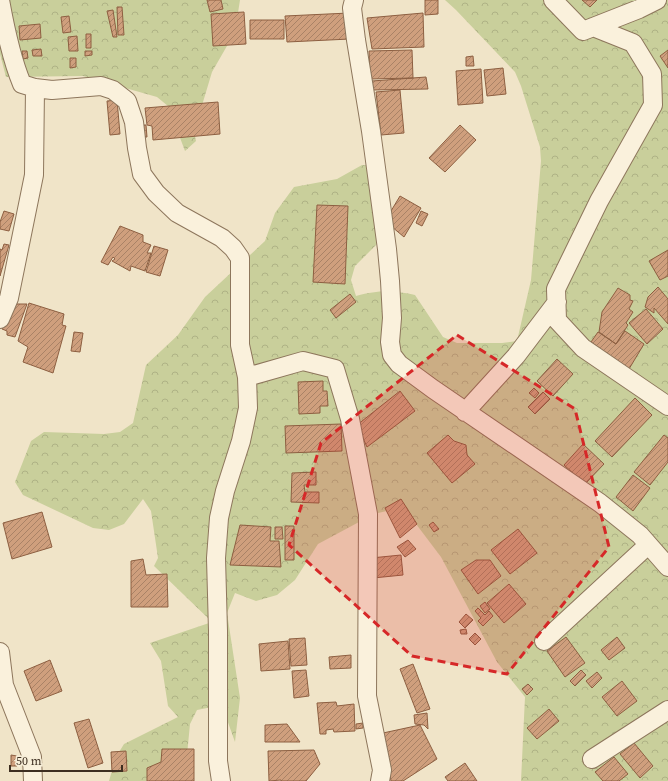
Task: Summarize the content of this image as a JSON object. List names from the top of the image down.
{
  "scale_bar": "50 m"
}
